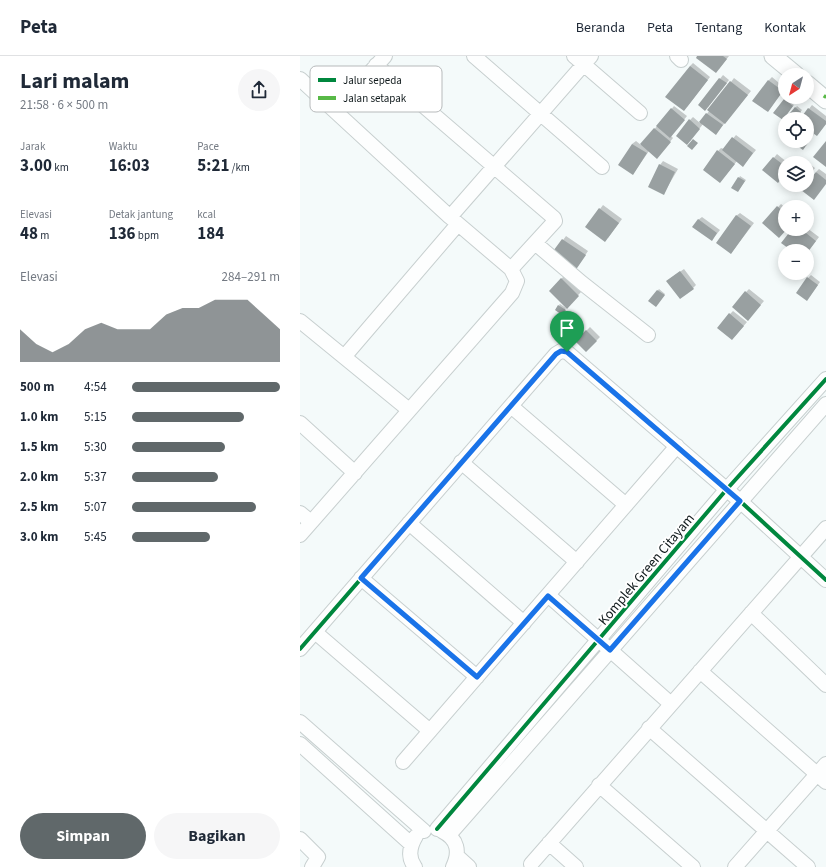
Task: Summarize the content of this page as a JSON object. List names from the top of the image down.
{
  "streets": {
    "street": ["Komplek Green Citayam"]
  },
  "legend": ["Jalur sepeda", "Jalan setapak"],
  "north": "bottom left",
  "page": {
    "header": "Peta",
    "nav": [
      "Beranda",
      "Peta",
      "Tentang",
      "Kontak"
    ],
    "heading": ["Lari malam", "21:58 · 6 × 500 m"],
    "map_buttons": ["+", "−"],
    "stats": [
      ["Jarak", "3.00 km"],
      ["Waktu", "16:03"],
      ["Pace", "5:21 /km"],
      ["Elevasi", "48 m"],
      ["Detak jantung", "136 bpm"],
      ["kcal", "184"]
    ],
    "chart": ["Elevasi", "284–291 m"],
    "list": [
      {
        "name": "500 m",
        "note": "4:54"
      },
      {
        "name": "1.0 km",
        "note": "5:15"
      },
      {
        "name": "1.5 km",
        "note": "5:30"
      },
      {
        "name": "2.0 km",
        "note": "5:37"
      },
      {
        "name": "2.5 km",
        "note": "5:07"
      },
      {
        "name": "3.0 km",
        "note": "5:45"
      }
    ],
    "buttons": ["Simpan", "Bagikan"]
  }
}
